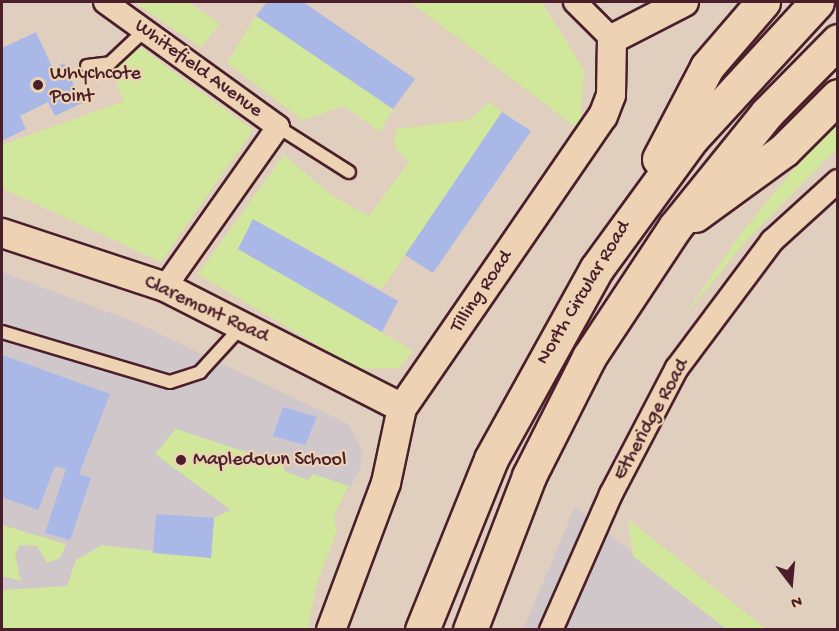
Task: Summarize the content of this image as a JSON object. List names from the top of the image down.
{
  "streets": {
    "highway": ["North Circular Road"],
    "street": [
      "Whitefield Avenue",
      "Tilling Road",
      "Claremont Road",
      "Etheridge Road"
    ]
  },
  "crossings": [
    ["Whitefield Avenue", "Claremont Road"],
    ["Tilling Road", "Claremont Road"]
  ],
  "places": ["Whychcote Point", "Mapledown School"],
  "north": "bottom"
}
